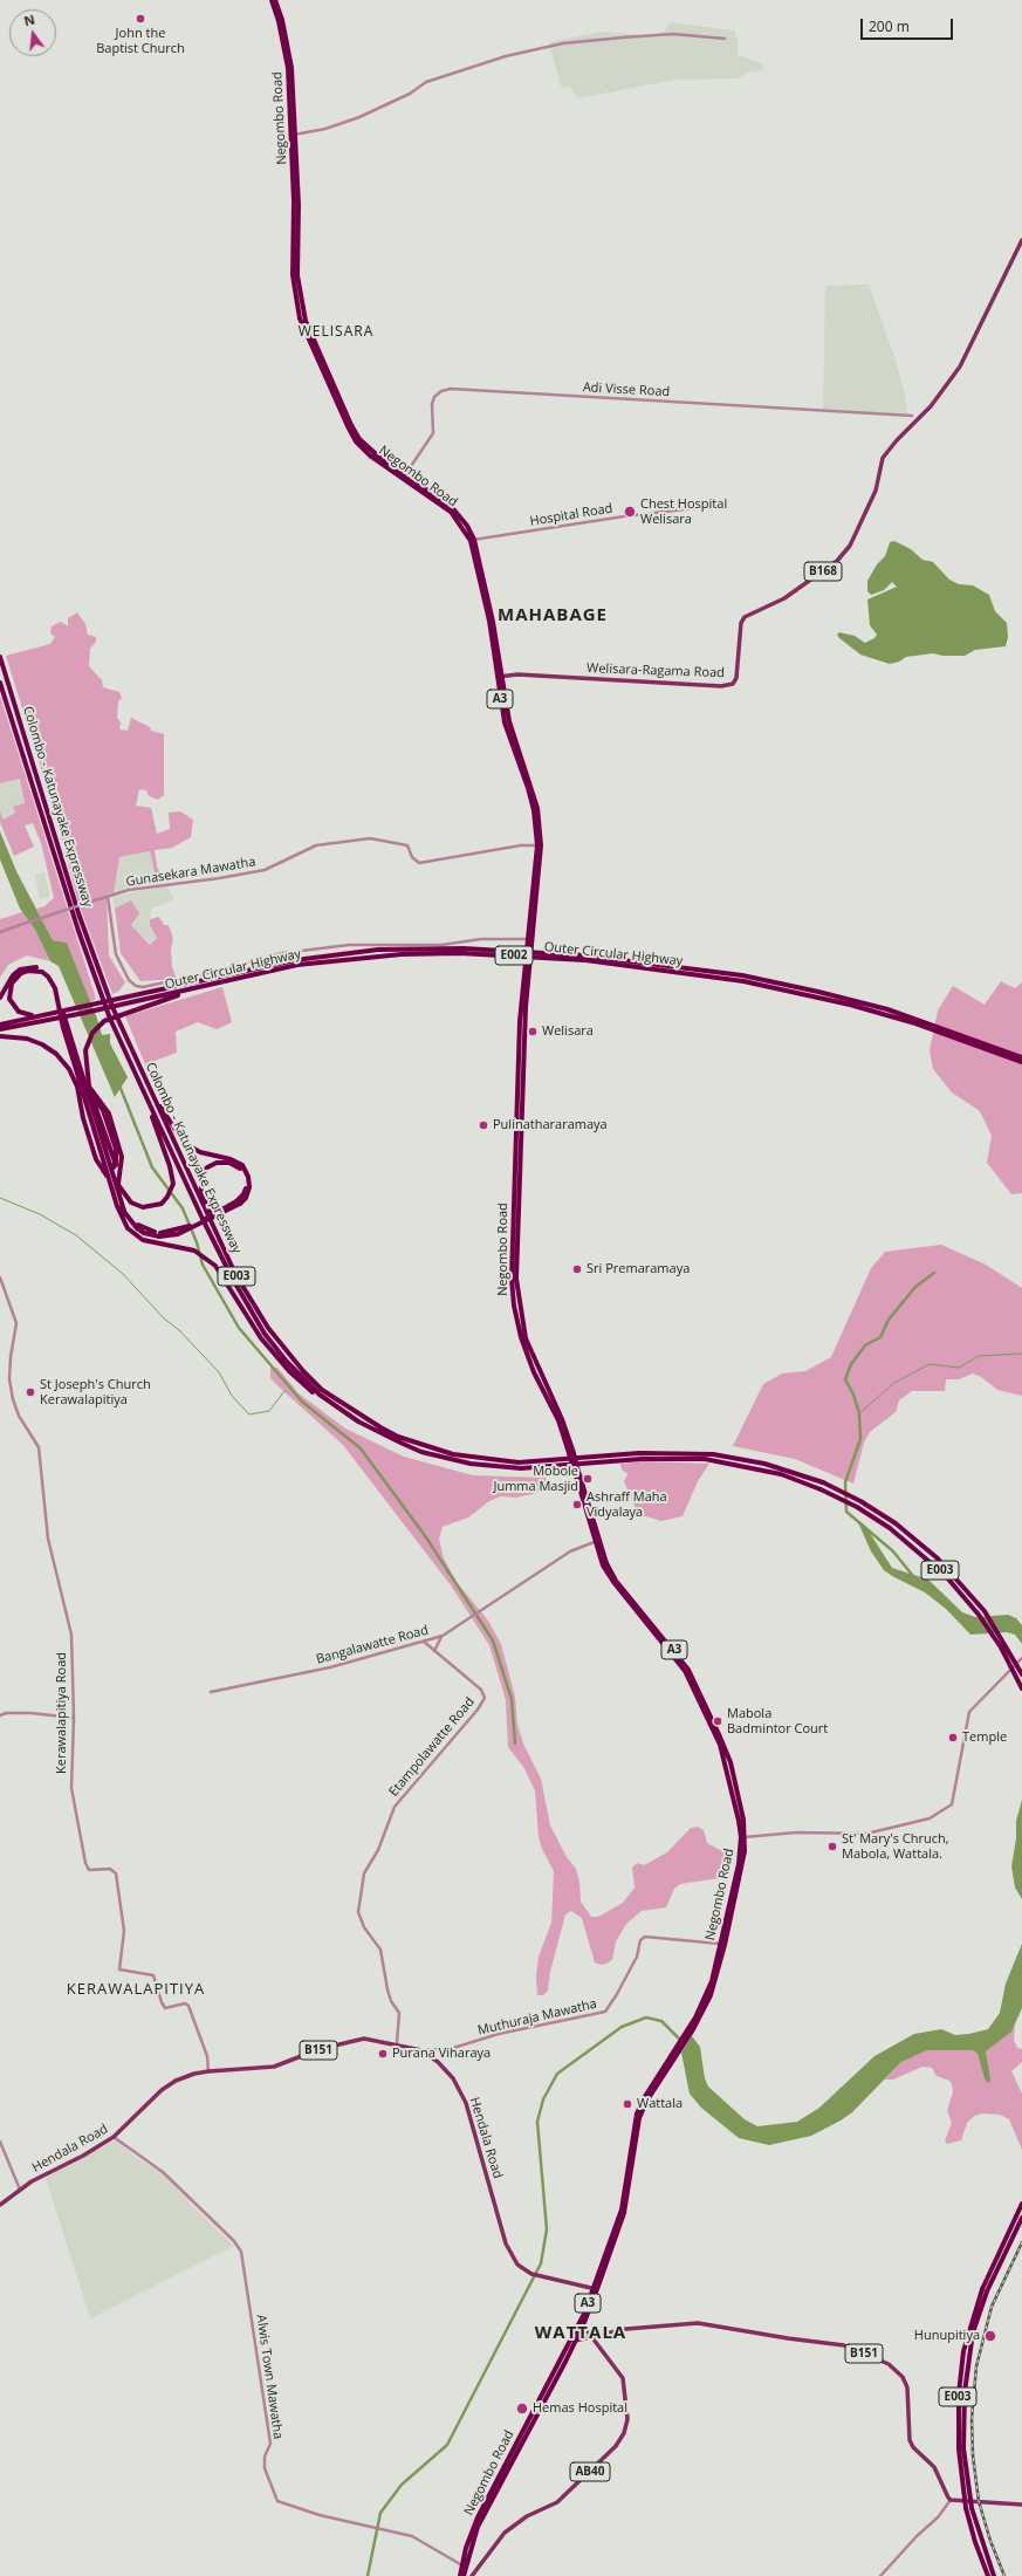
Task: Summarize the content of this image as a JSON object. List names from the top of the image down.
{
  "streets": {
    "highway": [
      "Negombo Road",
      "A3",
      "Colombo - Katunayake Expressway",
      "Outer Circular Highway",
      "E002",
      "E003"
    ],
    "main road": [
      "B168",
      "Welisara-Ragama Road",
      "B151",
      "Hendala Road",
      "AB40"
    ],
    "street": [
      "Adi Visse Road",
      "Hospital Road",
      "Gunasekara Mawatha",
      "Bangalawatte Road",
      "Kerawalapitiya Road",
      "Etampolawatte Road",
      "Muthuraja Mawatha",
      "Alwis Town Mawatha"
    ]
  },
  "crossings": [
    ["Negombo Road", "Adi Visse Road"],
    ["Negombo Road", "Hospital Road"],
    ["Negombo Road", "Welisara-Ragama Road"],
    ["Negombo Road", "Gunasekara Mawatha"],
    ["Negombo Road", "Bangalawatte Road"],
    ["Negombo Road", "Muthuraja Mawatha"],
    ["Negombo Road", "Hendala Road"],
    ["Negombo Road", "Alwis Town Mawatha"],
    ["Bangalawatte Road", "Etampolawatte Road"],
    ["Kerawalapitiya Road", "Hendala Road"],
    ["Etampolawatte Road", "Hendala Road"],
    ["Muthuraja Mawatha", "Hendala Road"],
    ["B151", "AB40"],
    ["Hendala Road", "Alwis Town Mawatha"]
  ],
  "districts": [
    "WELISARA",
    "MAHABAGE",
    "KERAWALAPITIYA",
    "WATTALA"
  ],
  "places": [
    "John the Baptist Church",
    "Chest Hospital Welisara",
    "Welisara",
    "Pulinathararamaya",
    "Sri Premaramaya",
    "St Joseph's Church Kerawalapitiya",
    "Mobole Jumma Masjid",
    "Ashraff Maha Vidyalaya",
    "Mabola Badmintor Court",
    "Temple",
    "St' Mary's Chruch, Mabola, Wattala.",
    "Purana Viharaya",
    "Wattala",
    "Hunupitiya",
    "Hemas Hospital"
  ],
  "scale_bar": "200 m",
  "north": "top"
}
